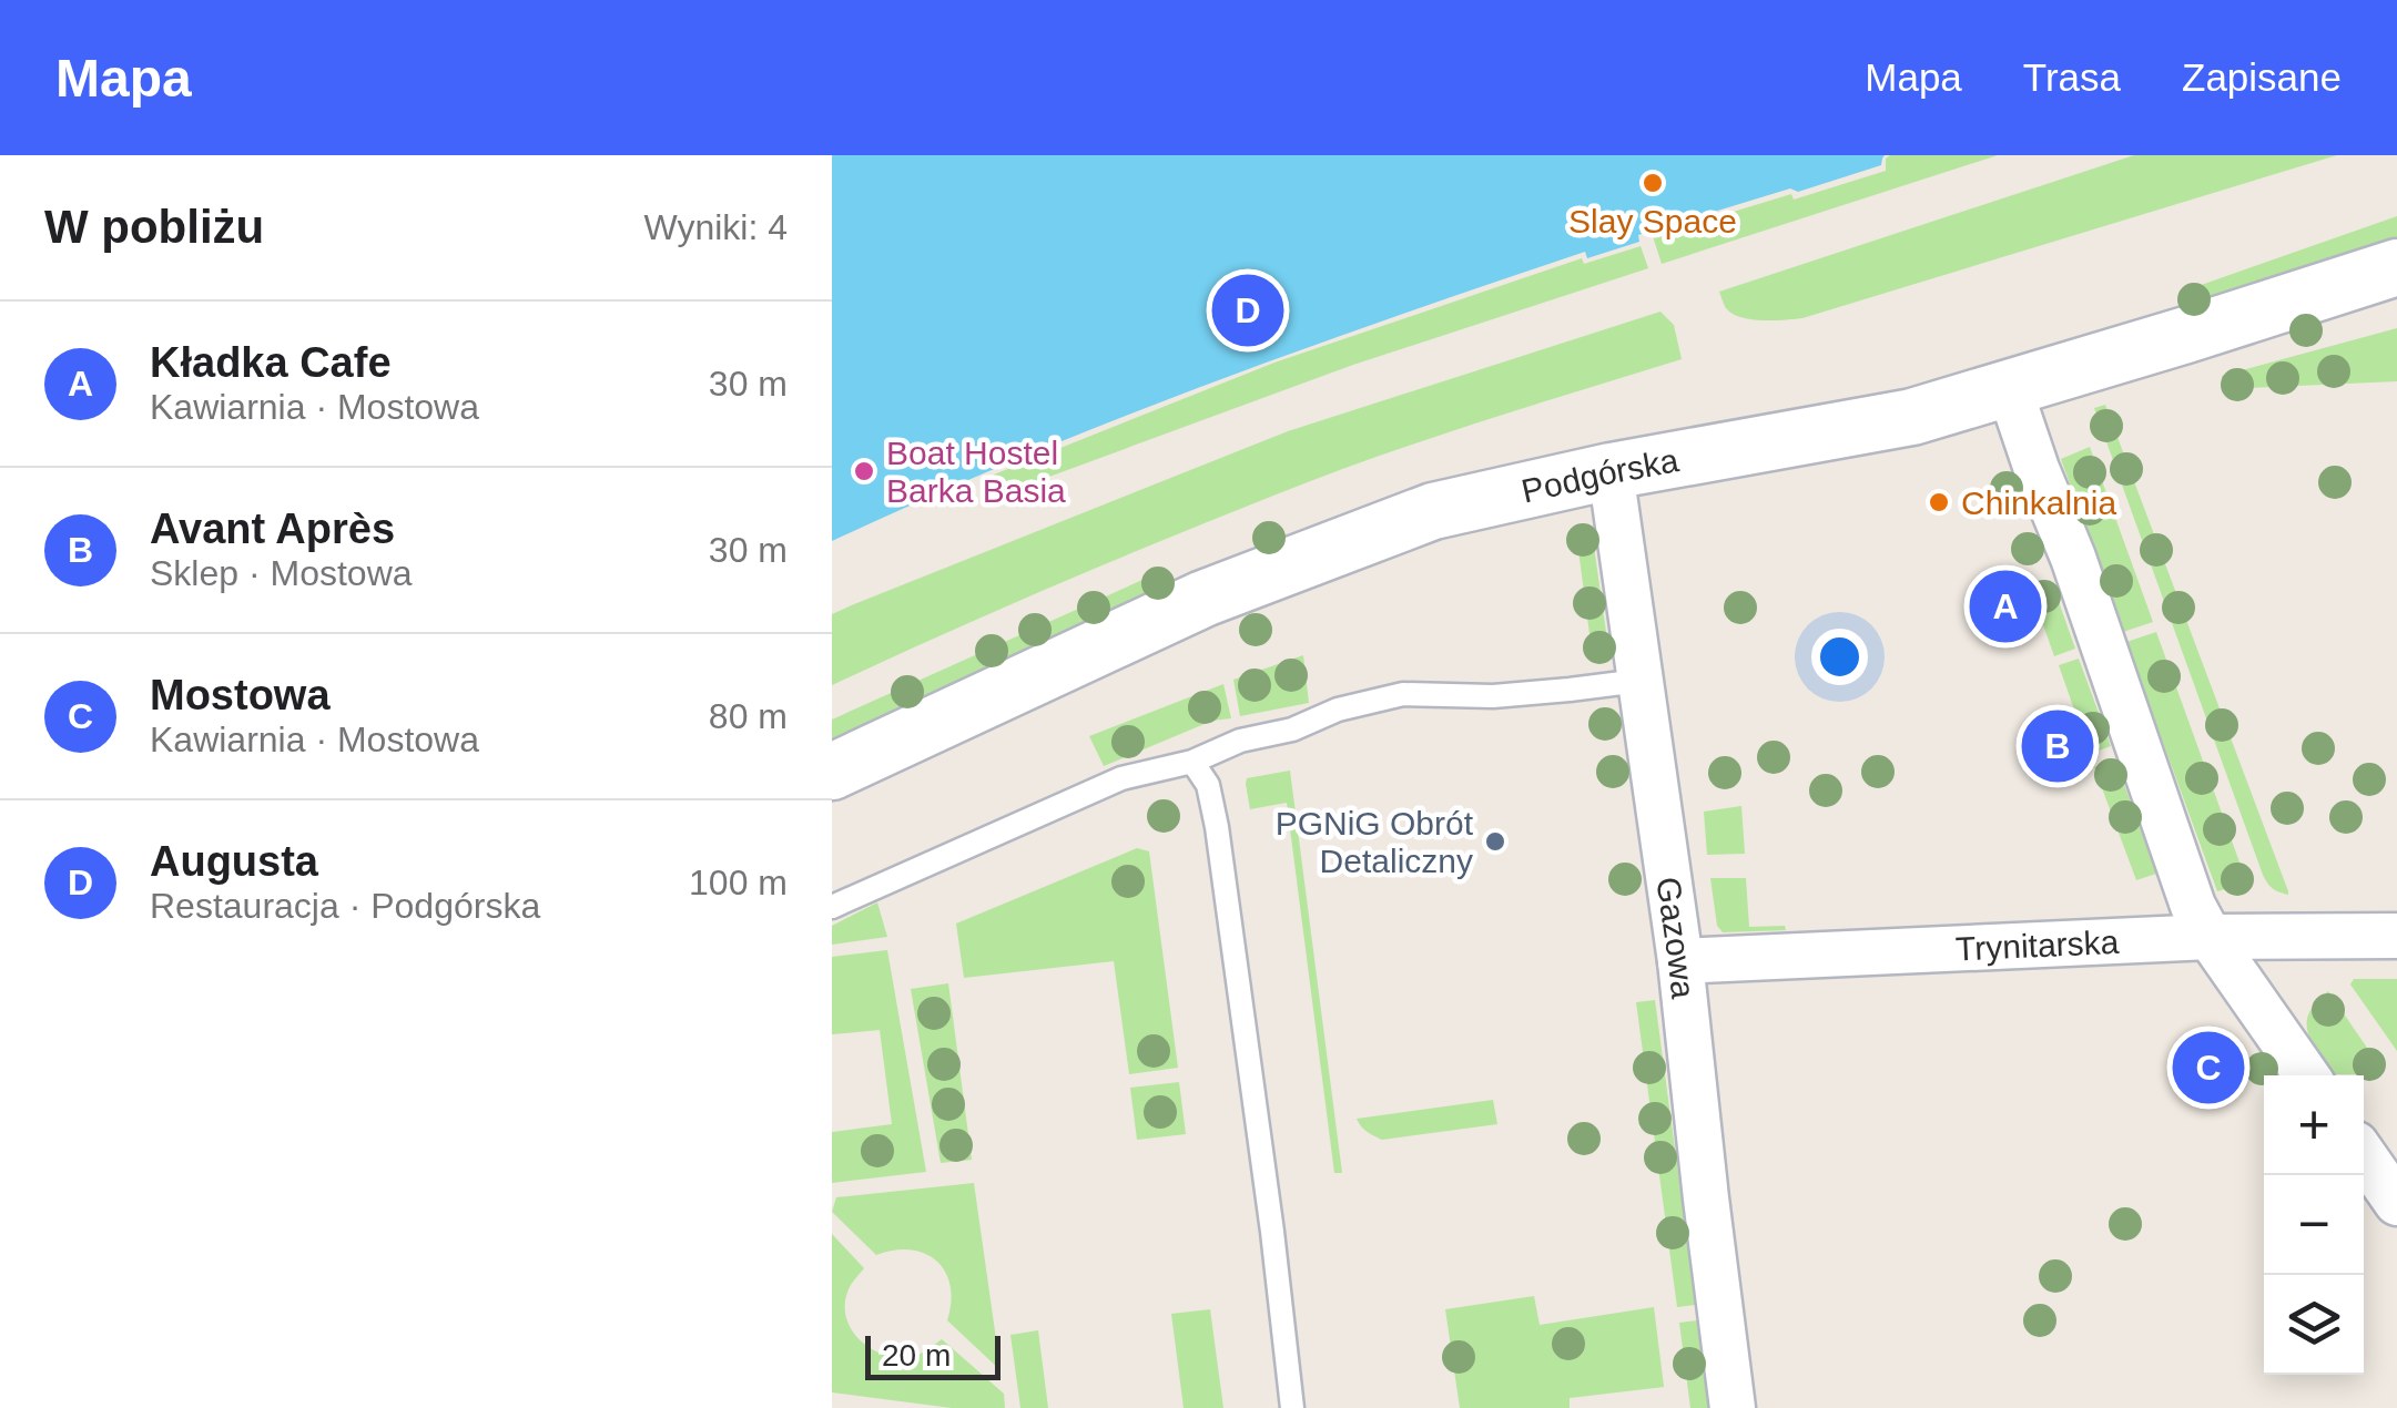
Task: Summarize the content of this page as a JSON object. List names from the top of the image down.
{
  "streets": {
    "street": ["Podgórska", "Gazowa", "Trynitarska"]
  },
  "crossings": [
    ["Podgórska", "Gazowa"],
    ["Gazowa", "Trynitarska"]
  ],
  "places": [
    "Slay Space",
    "Boat Hostel Barka Basia",
    "Chinkalnia",
    "PGNiG Obrót Detaliczny"
  ],
  "scale_bar": "20 m",
  "page": {
    "header": "Mapa",
    "nav": ["Mapa", "Trasa", "Zapisane"],
    "heading": ["W pobliżu", "Wyniki: 4"],
    "pins": [
      "D",
      "A",
      "B",
      "C"
    ],
    "list": [
      {
        "mark": "A",
        "name": "Kładka Cafe",
        "note": "Kawiarnia · Mostowa",
        "value": "30 m"
      },
      {
        "mark": "B",
        "name": "Avant Après",
        "note": "Sklep · Mostowa",
        "value": "30 m"
      },
      {
        "mark": "C",
        "name": "Mostowa",
        "note": "Kawiarnia · Mostowa",
        "value": "80 m"
      },
      {
        "mark": "D",
        "name": "Augusta",
        "note": "Restauracja · Podgórska",
        "value": "100 m"
      }
    ],
    "map_buttons": ["+", "−"],
    "scale": "20 m"
  }
}
